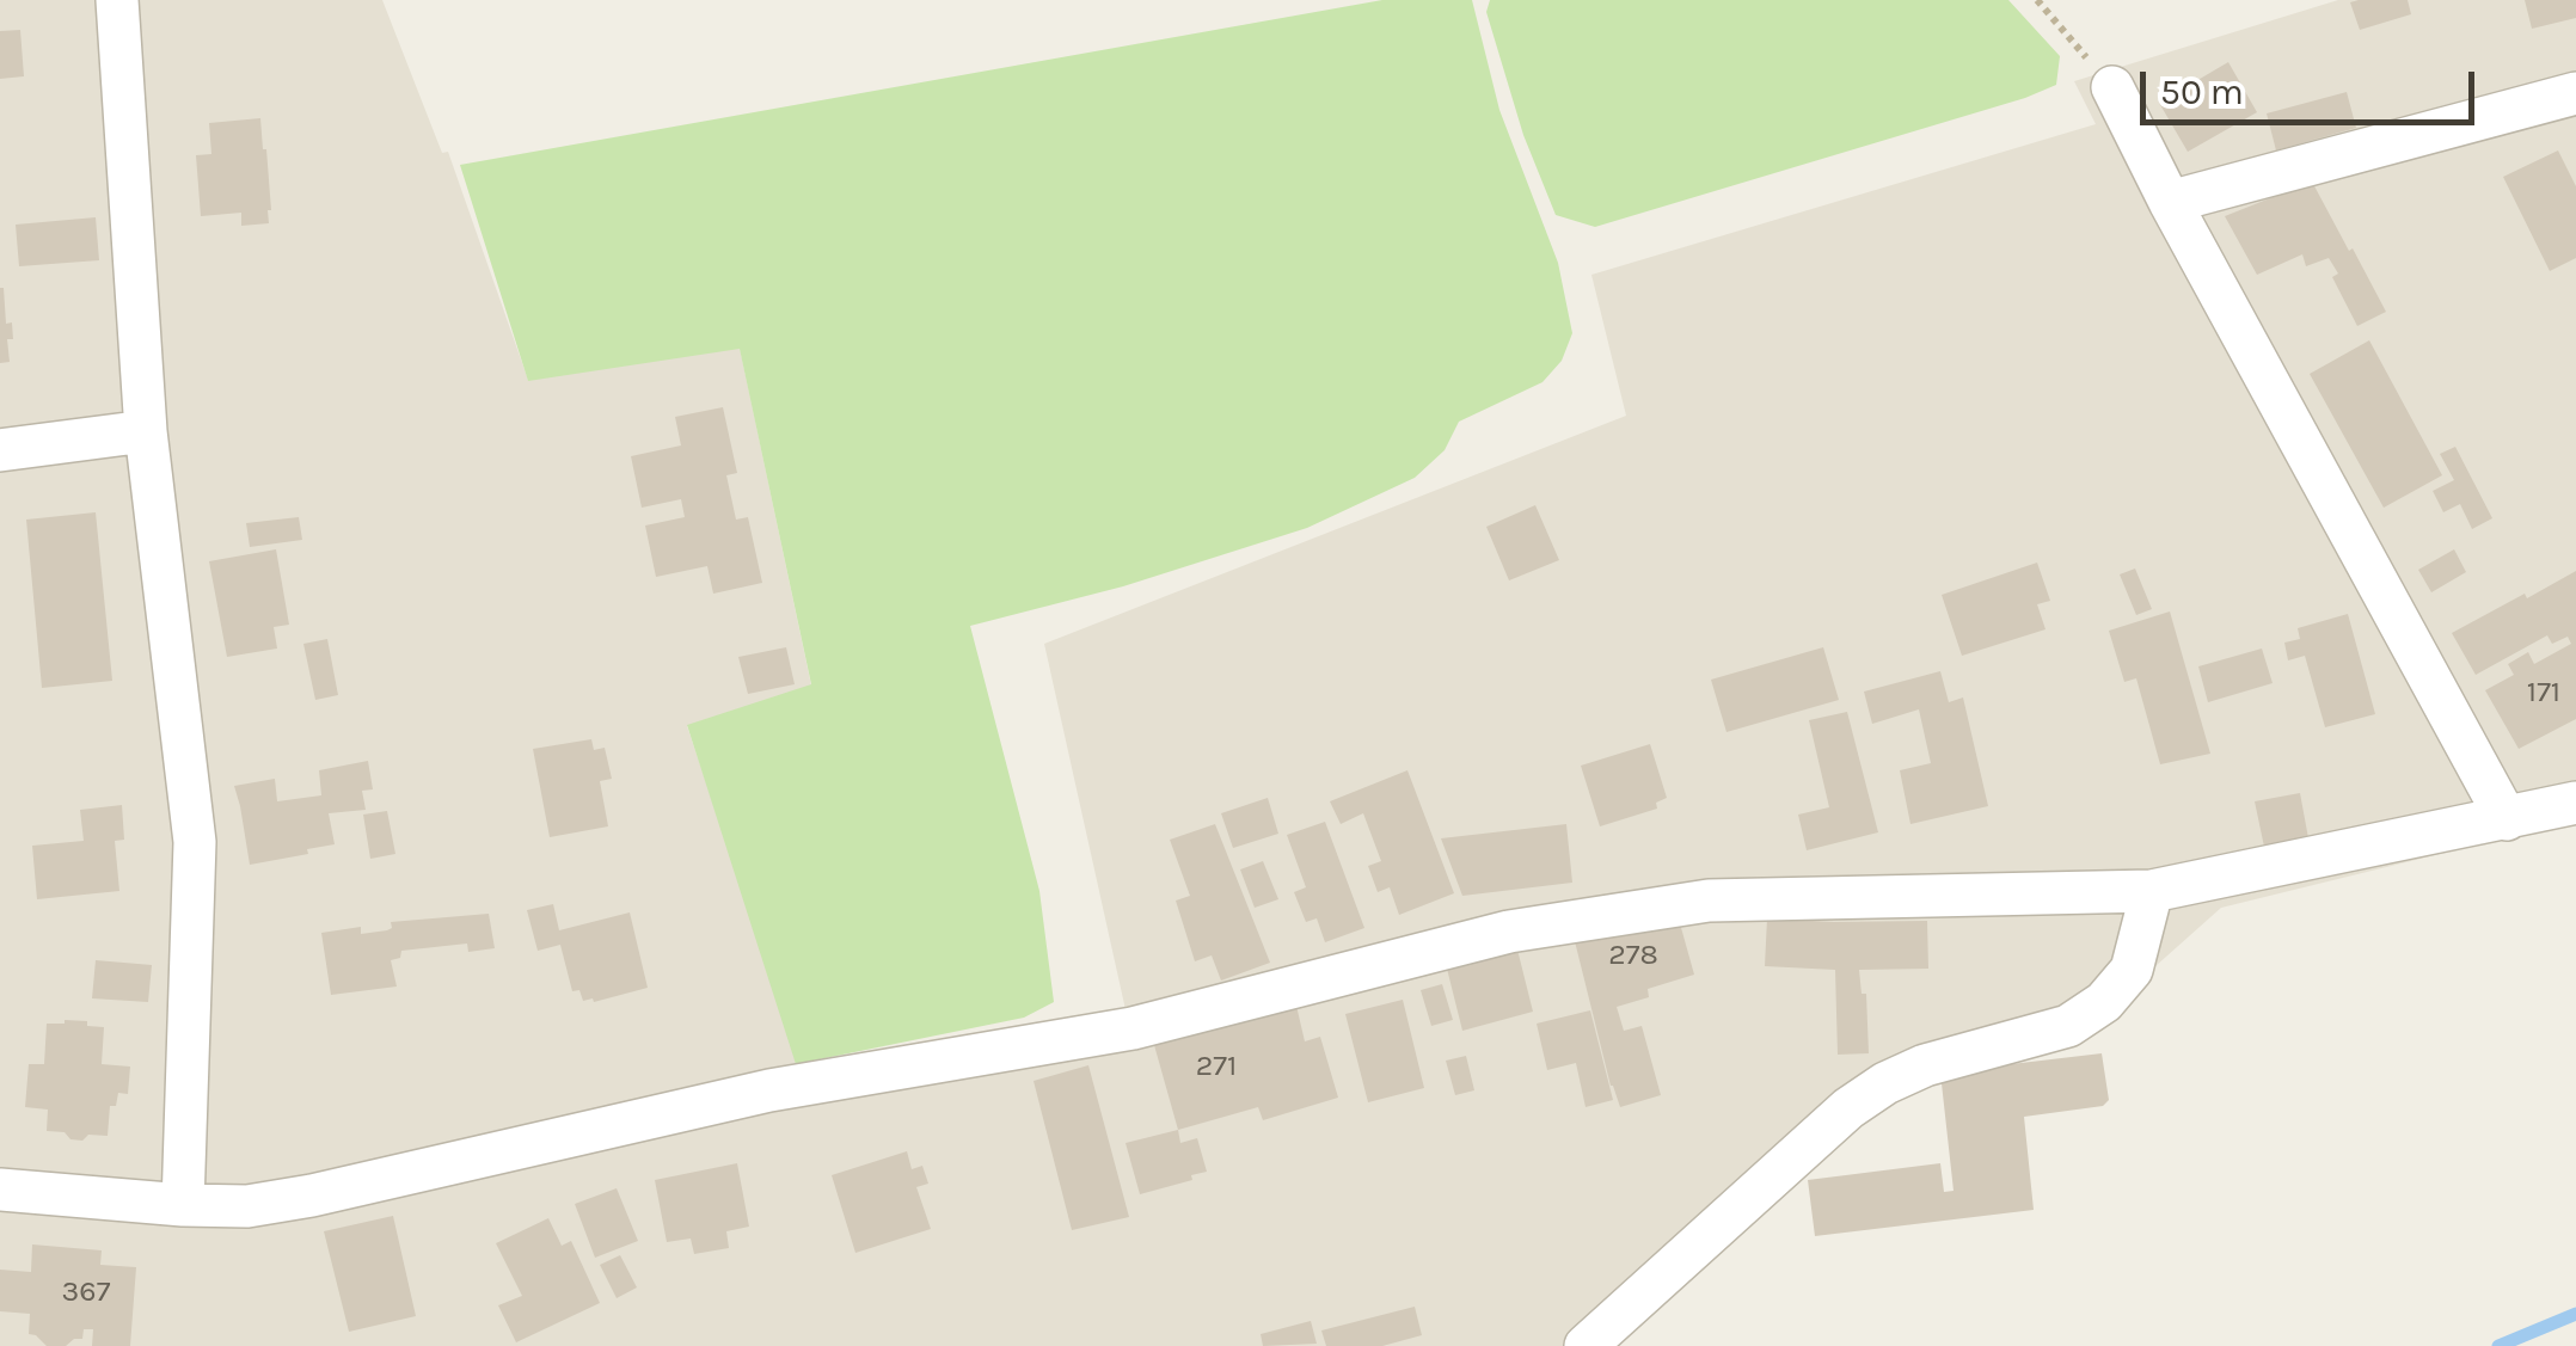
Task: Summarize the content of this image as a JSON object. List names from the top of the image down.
{
  "house_numbers": [
    "171",
    "278",
    "271",
    "367"
  ],
  "scale_bar": "50 m"
}
